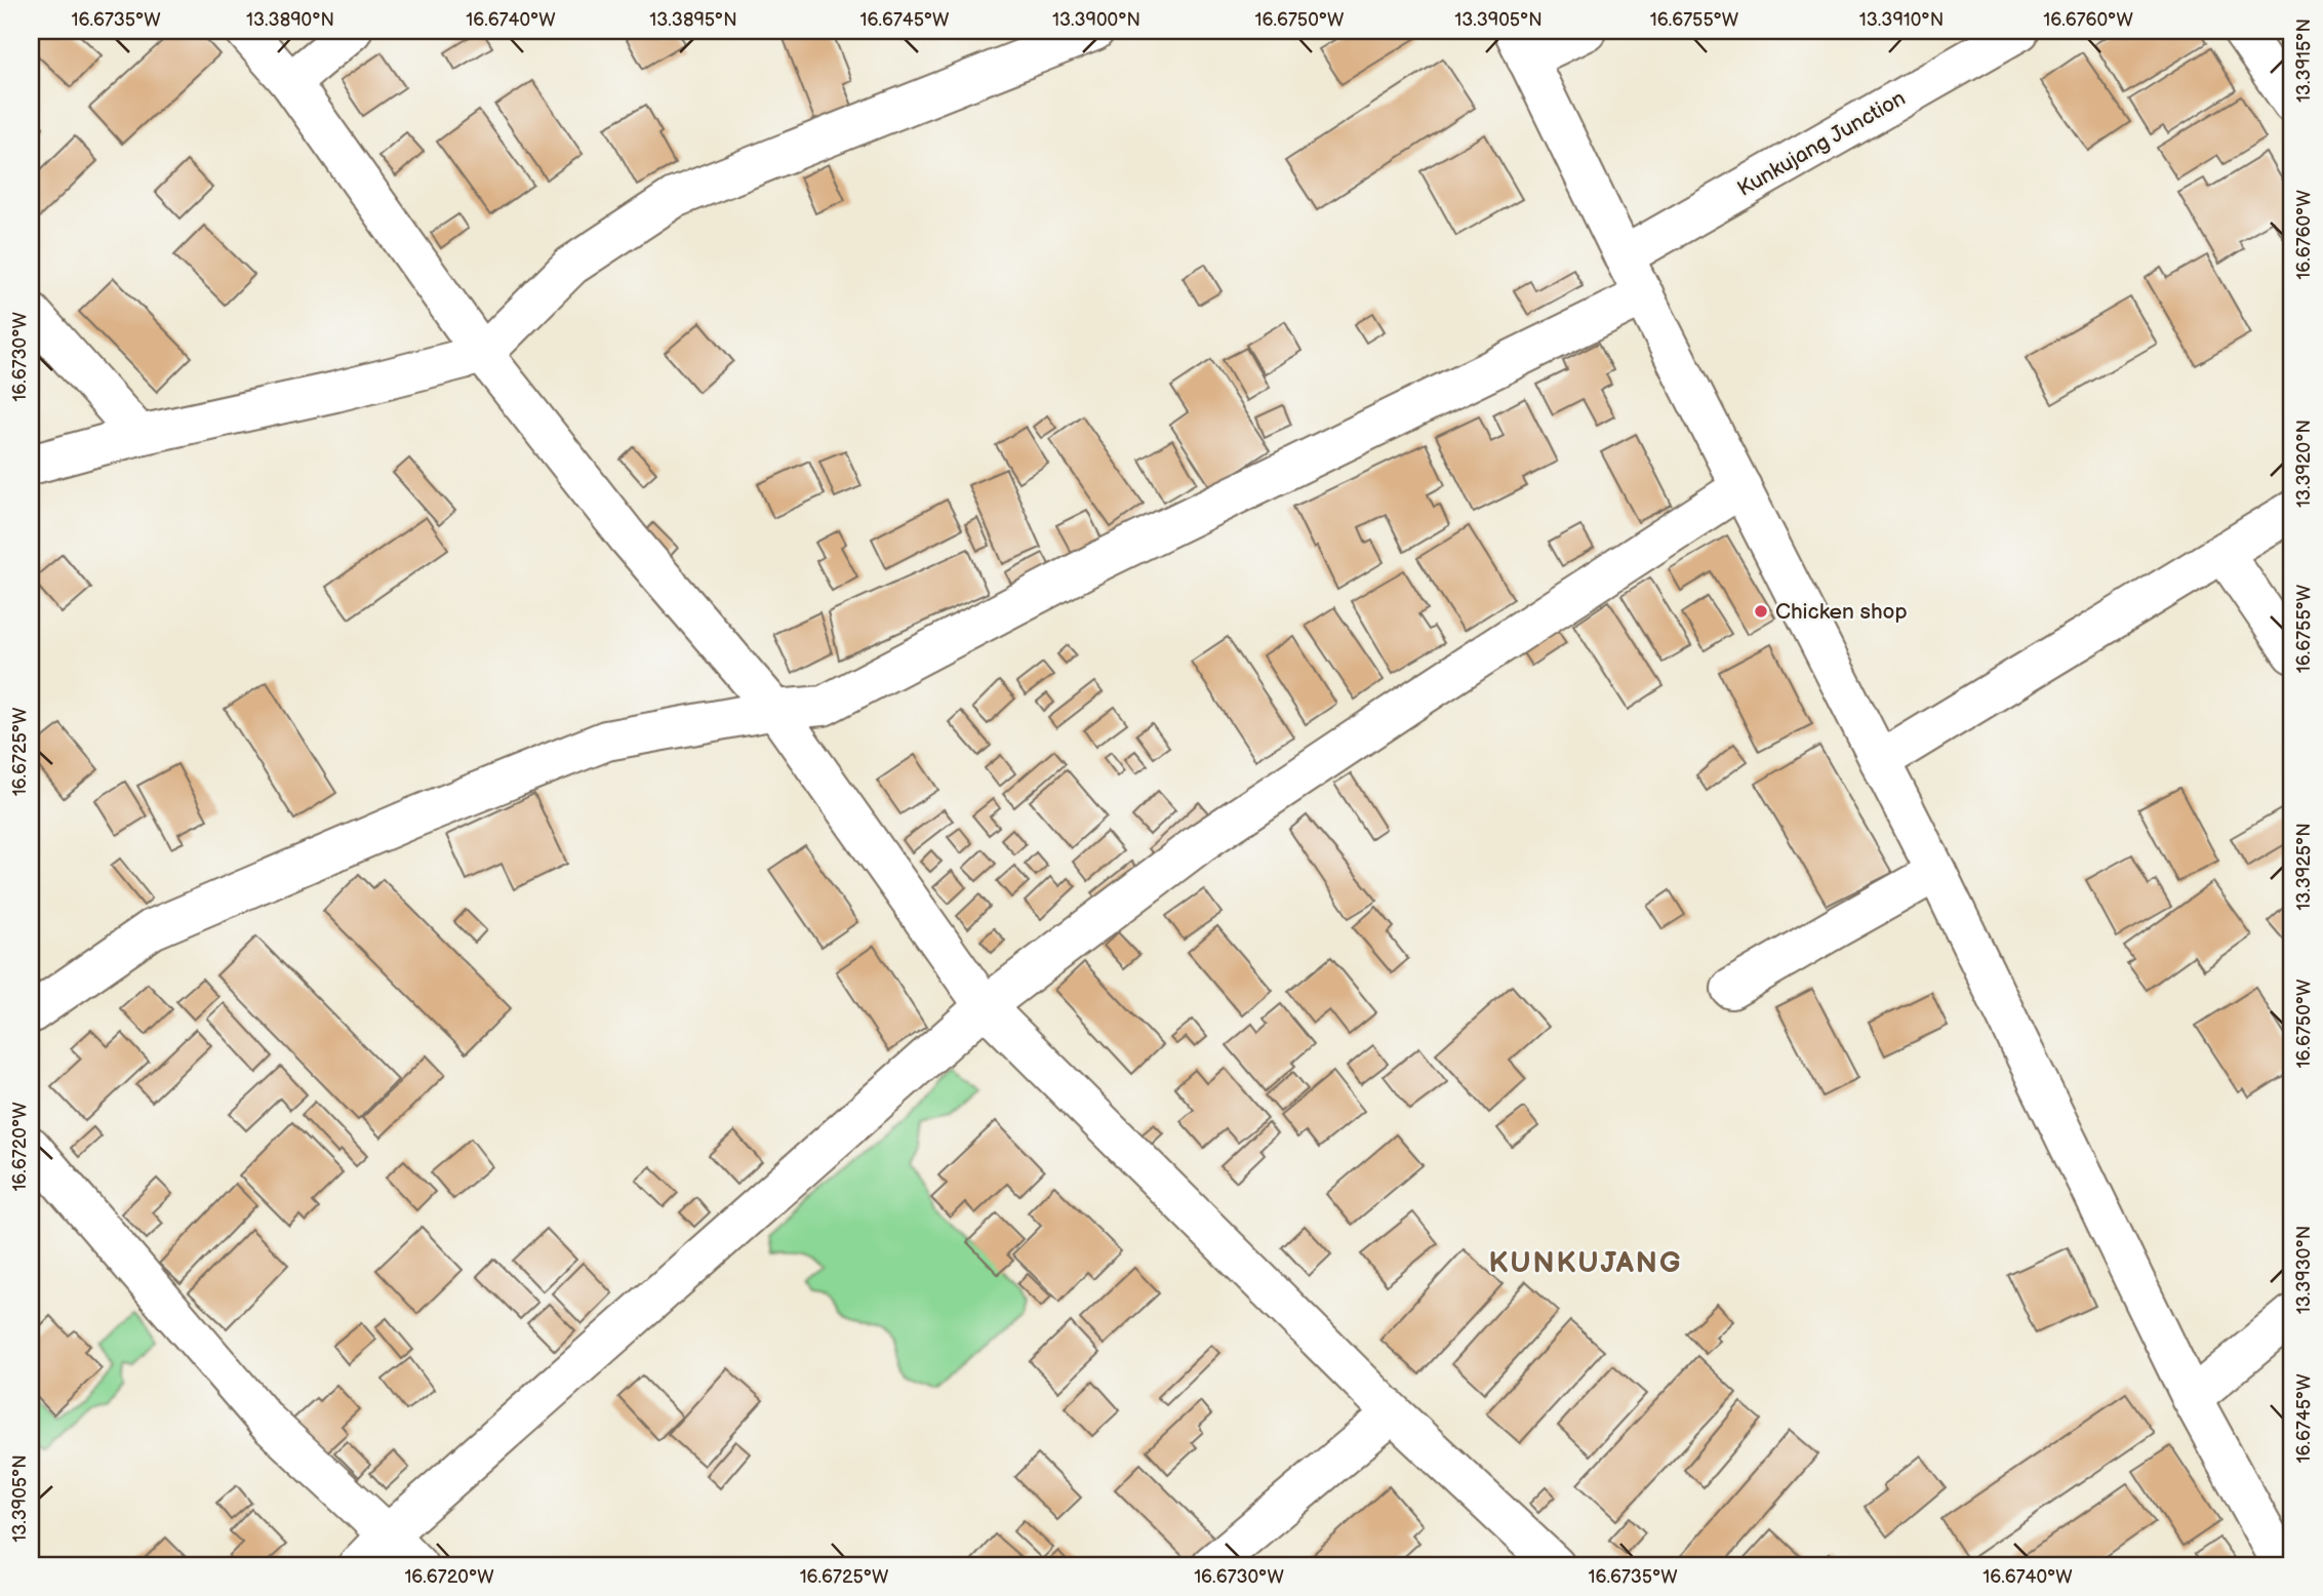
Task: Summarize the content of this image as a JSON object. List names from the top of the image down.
{
  "streets": {
    "street": ["Kunkujang Junction"]
  },
  "districts": ["KUNKUJANG"],
  "places": ["Chicken shop"],
  "coordinates": [
    "16.6735°W",
    "13.3890°N",
    "16.6740°W",
    "13.3895°N",
    "16.6745°W",
    "13.3900°N",
    "16.6750°W",
    "13.3905°N",
    "16.6755°W",
    "13.3910°N",
    "16.6760°W",
    "13.3915°N",
    "16.6730°W",
    "13.3920°N",
    "16.6725°W",
    "13.3925°N",
    "16.6720°W",
    "13.3930°N"
  ]
}
